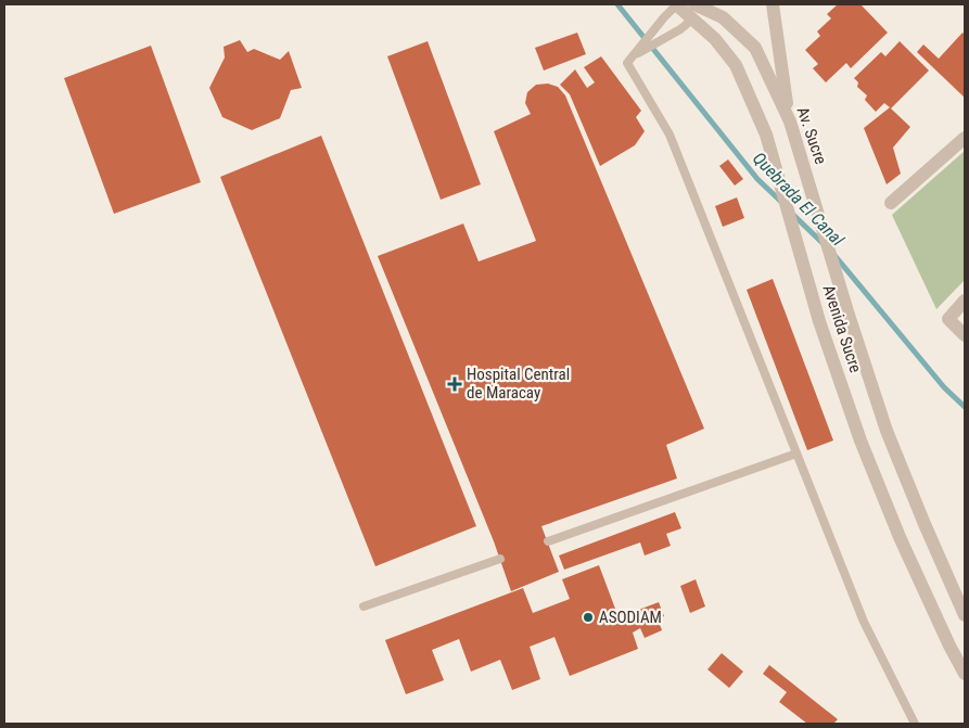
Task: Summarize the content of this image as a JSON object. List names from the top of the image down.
{
  "streets": {
    "street": ["Av. Sucre", "Avenida Sucre"]
  },
  "crossings": [
    ["Av. Sucre", "Avenida Sucre"]
  ],
  "water": ["Quebrada El Canal"],
  "places": {
    "health": ["Hospital Central de Maracay"],
    "other": ["ASODIAM"]
  }
}
